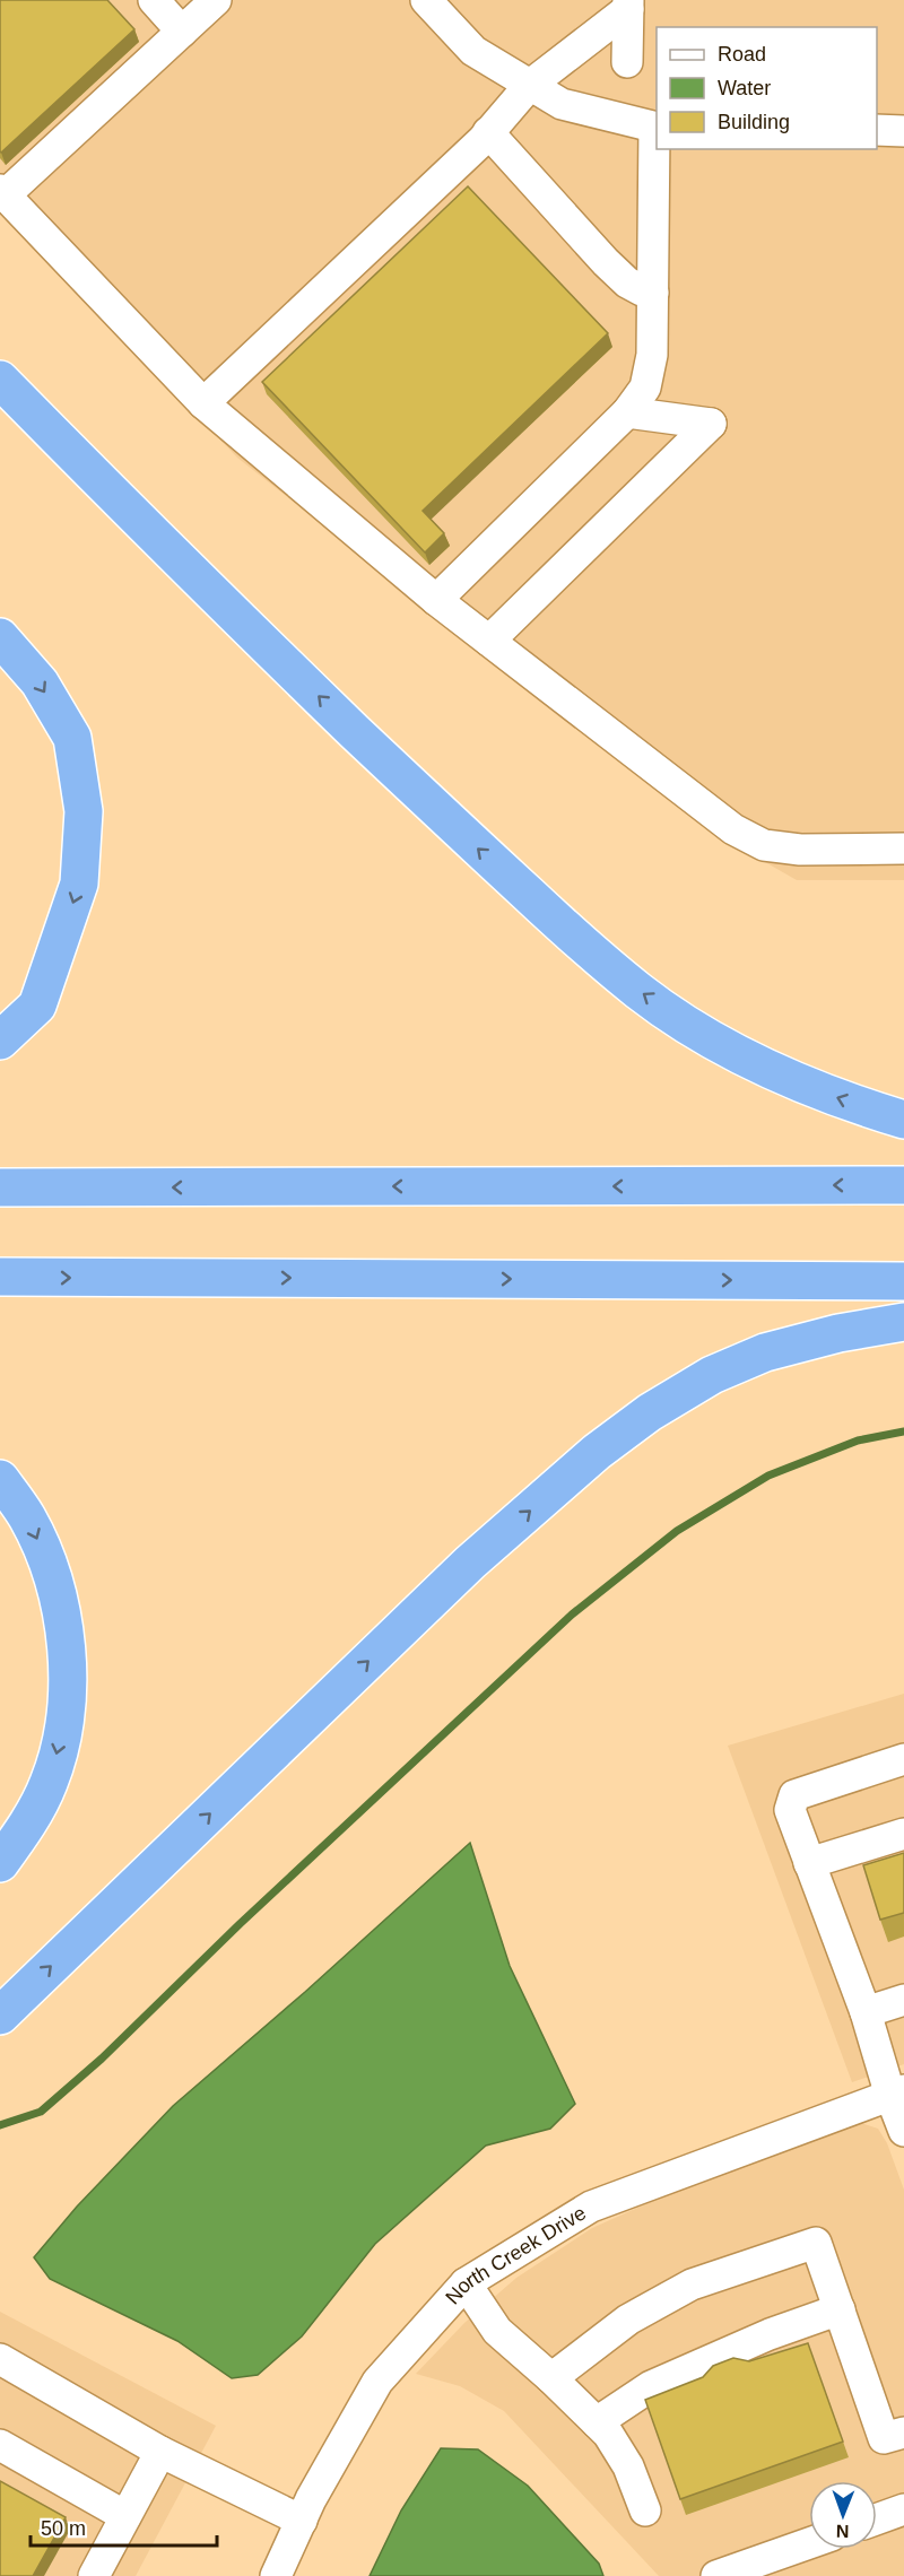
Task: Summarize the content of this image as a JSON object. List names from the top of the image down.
{
  "streets": {
    "street": ["North Creek Drive"]
  },
  "legend": ["Road", "Water", "Building"],
  "scale_bar": "50 m",
  "north": "bottom"
}
